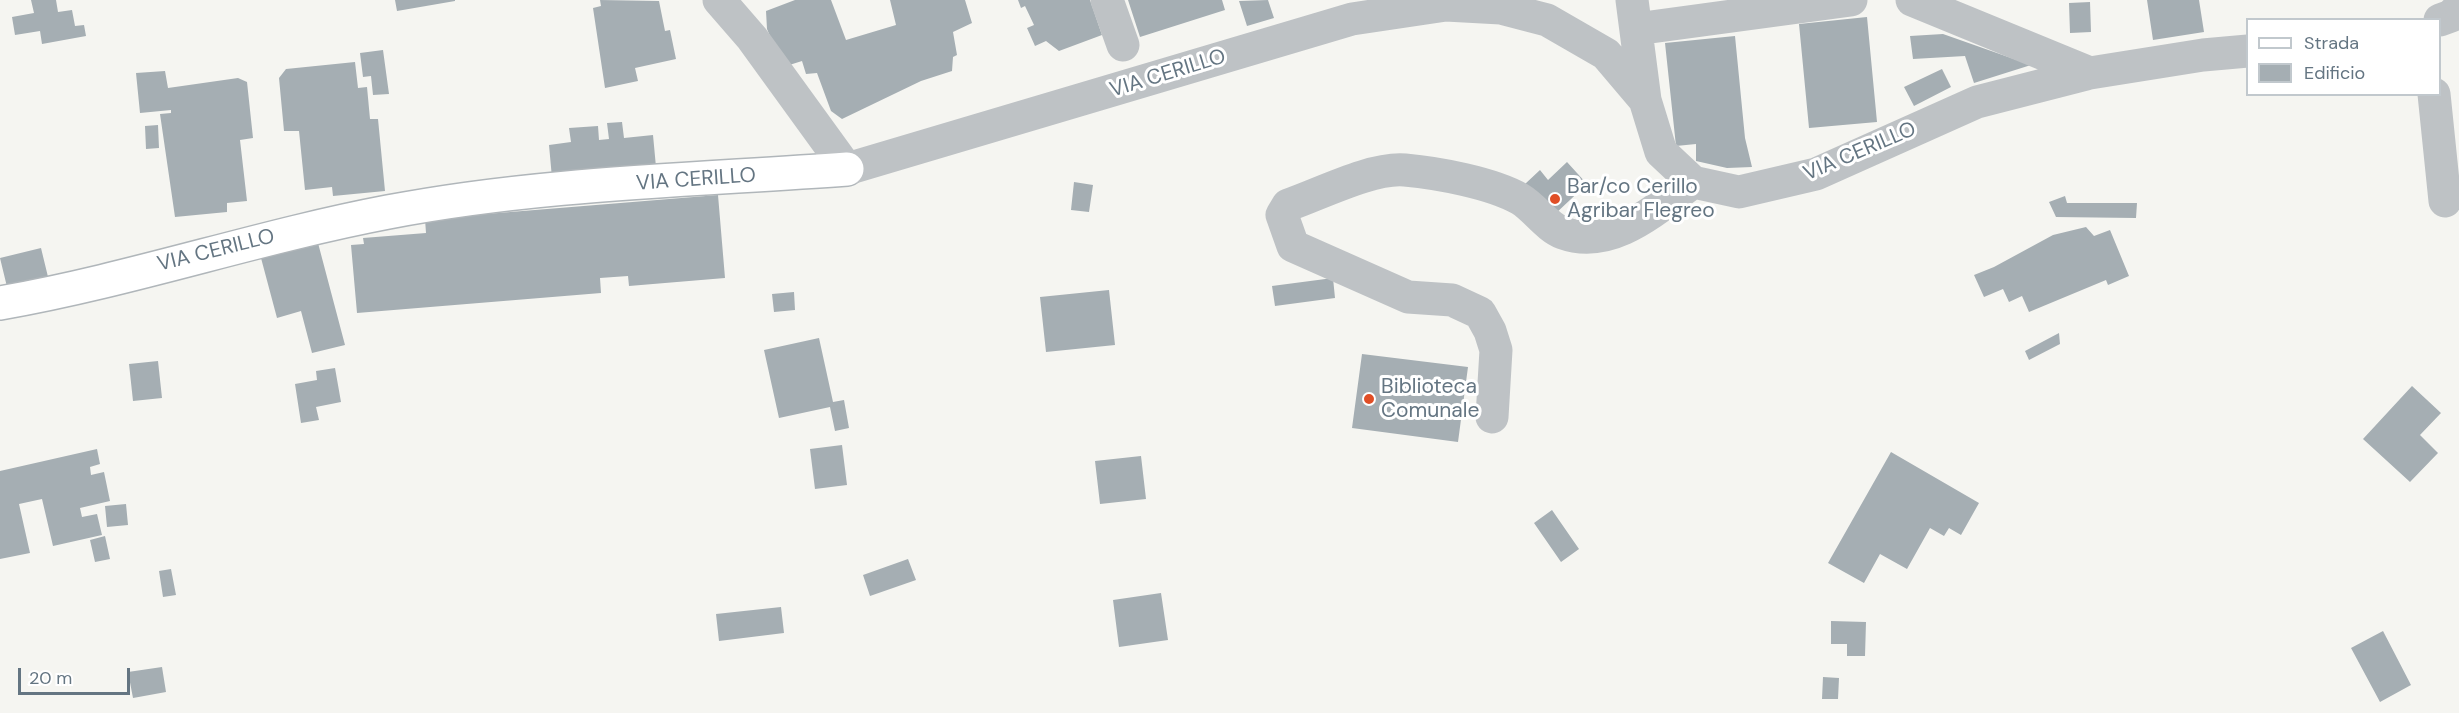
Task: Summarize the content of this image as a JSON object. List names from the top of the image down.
{
  "streets": {
    "street": ["VIA CERILLO"]
  },
  "places": ["Bar/co Cerillo Agribar Flegreo", "Biblioteca Comunale"],
  "legend": ["Strada", "Edificio"],
  "scale_bar": "20 m"
}
